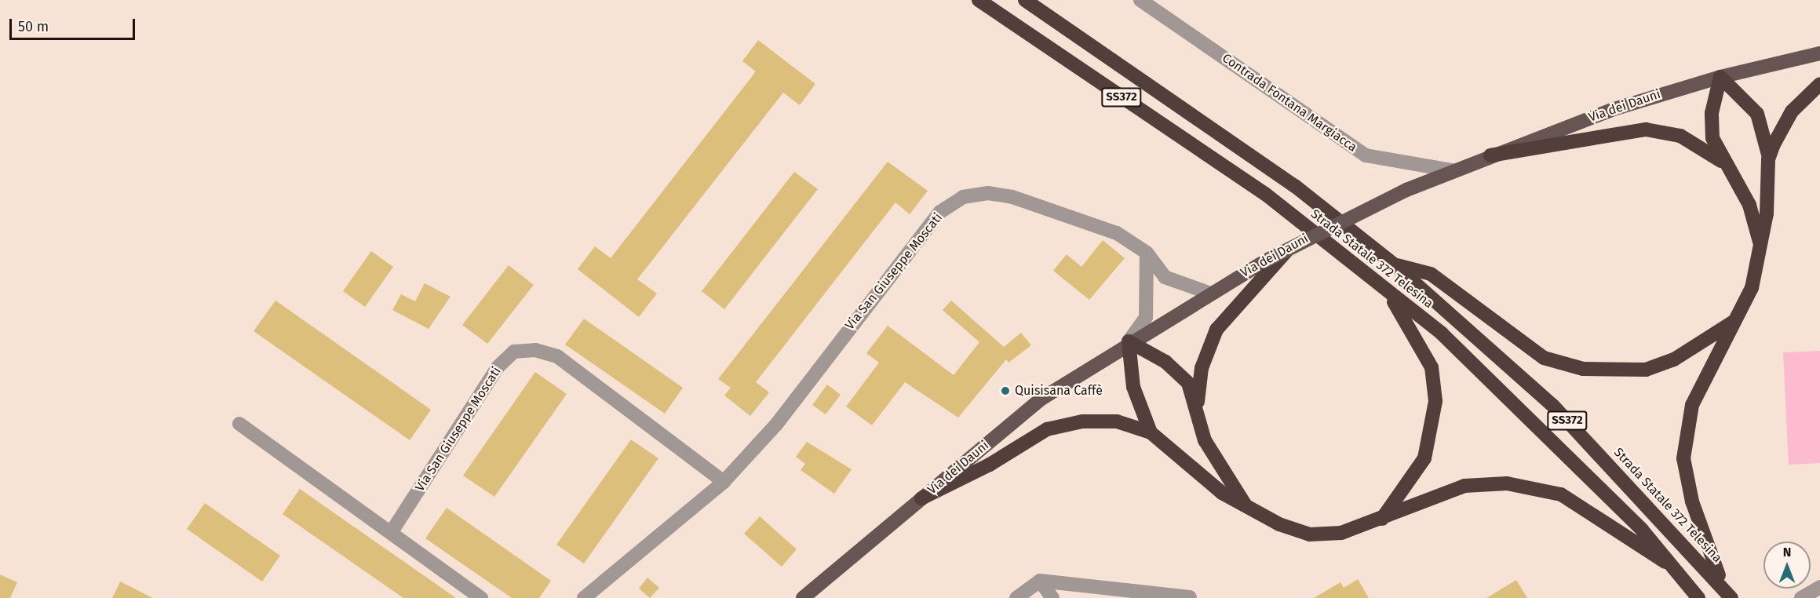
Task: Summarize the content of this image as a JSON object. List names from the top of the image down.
{
  "streets": {
    "highway": ["SS372", "Strada Statale 372 Telesina"],
    "main road": ["Via dei Dauni"],
    "street": ["Contrada Fontana Margiacca", "Via San Giuseppe Moscati"]
  },
  "crossings": [
    ["Contrada Fontana Margiacca", "Via dei Dauni"],
    ["Via dei Dauni", "Via San Giuseppe Moscati"]
  ],
  "places": ["Quisisana Caffè"],
  "scale_bar": "50 m",
  "north": "top"
}
